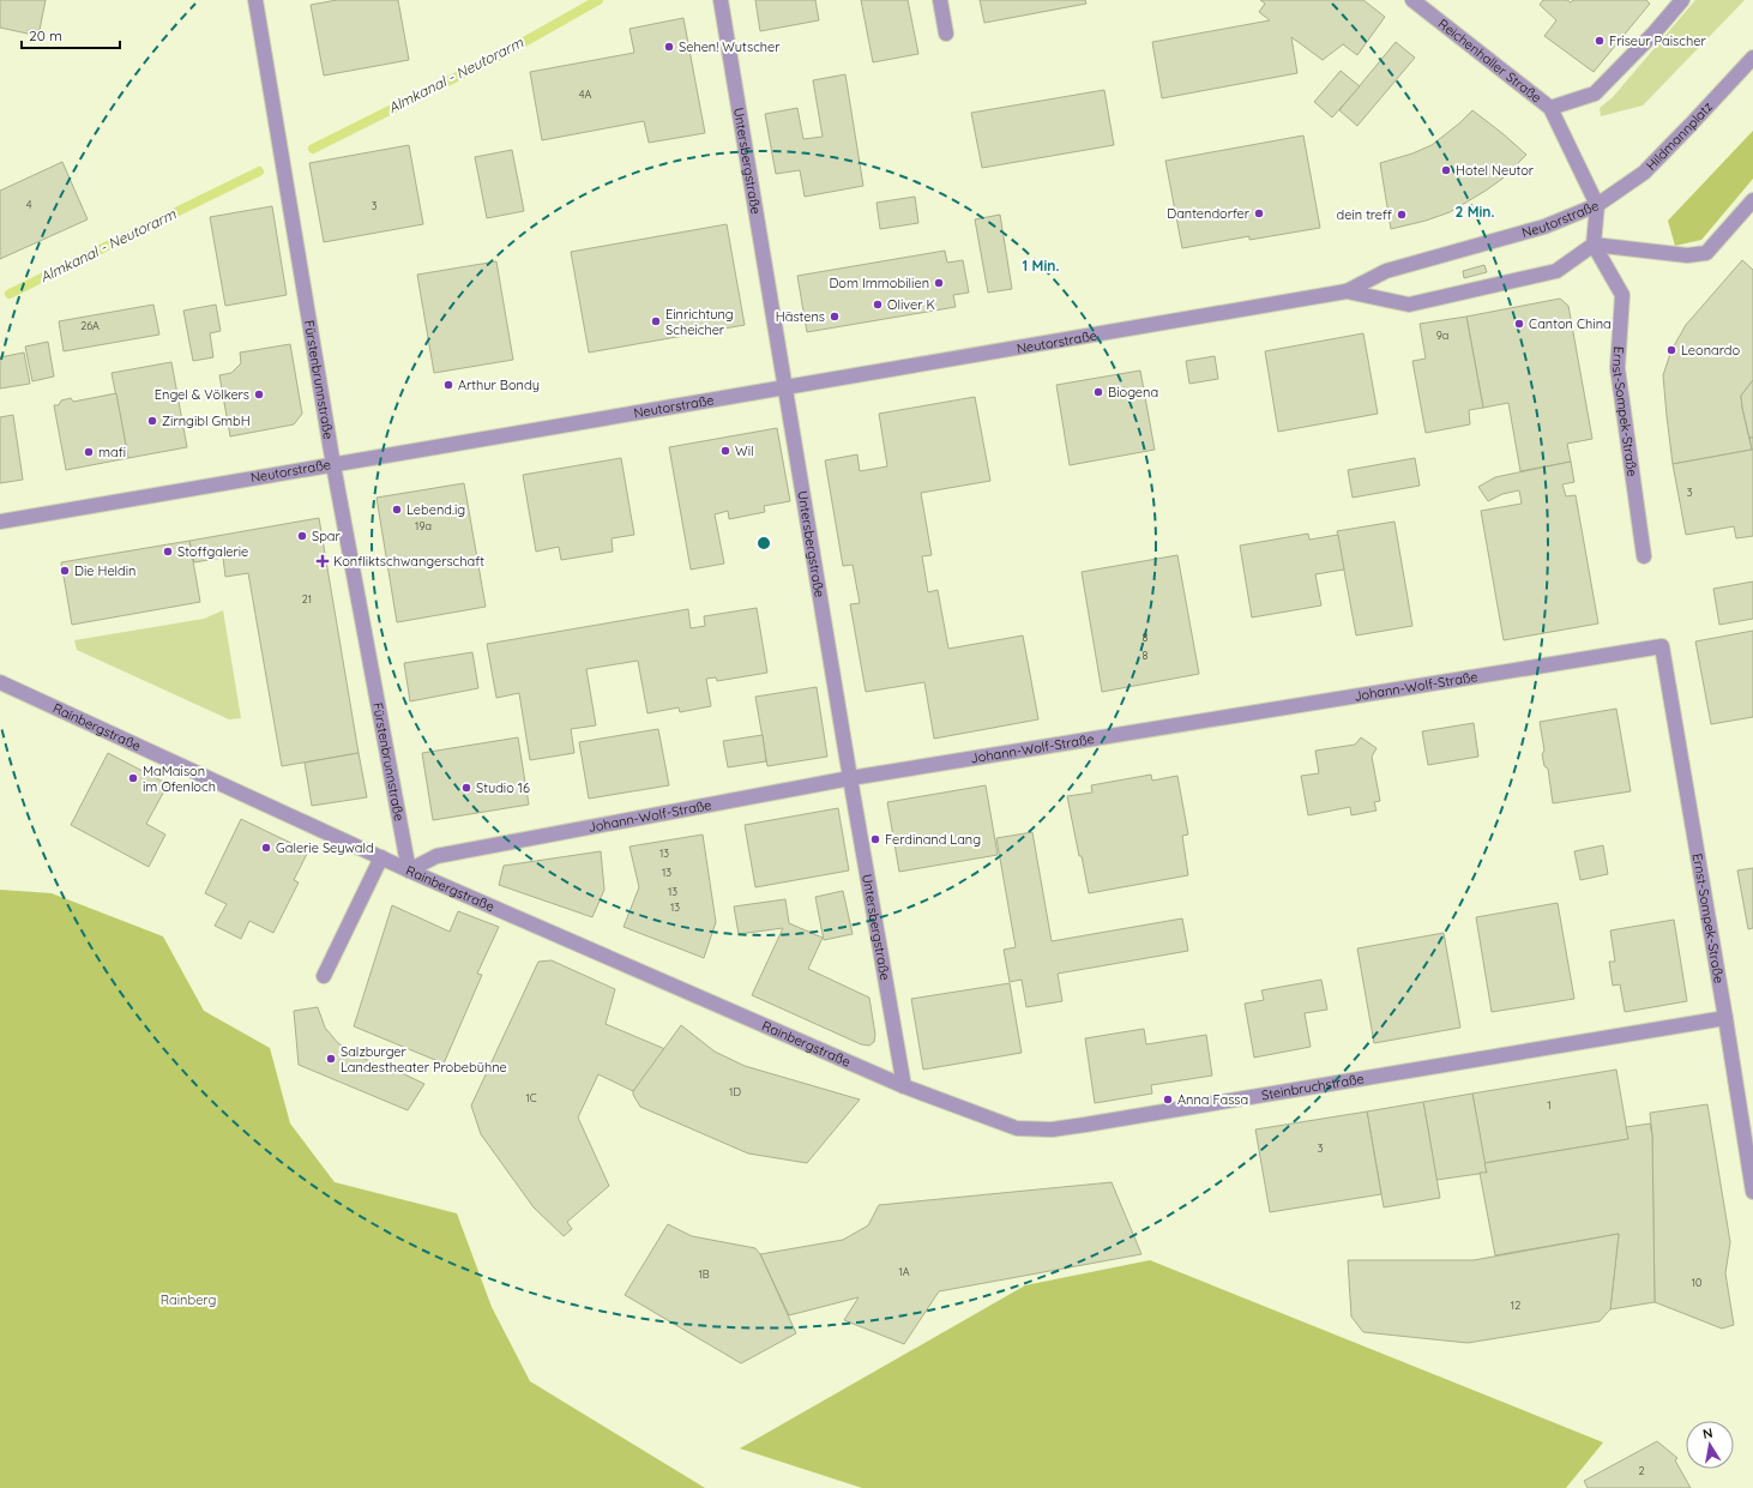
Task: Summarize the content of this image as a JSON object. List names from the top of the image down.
{
  "streets": {
    "street": [
      "Reichenhaller Straße",
      "Hildmannplatz",
      "Untersbergstraße",
      "Neutorstraße",
      "Fürstenbrunnstraße",
      "Ernst-Sompek-Straße",
      "Johann-Wolf-Straße",
      "Rainbergstraße",
      "Steinbruchstraße"
    ]
  },
  "crossings": [
    ["Reichenhaller Straße", "Hildmannplatz"],
    ["Reichenhaller Straße", "Neutorstraße"],
    ["Hildmannplatz", "Neutorstraße"],
    ["Untersbergstraße", "Neutorstraße"],
    ["Untersbergstraße", "Johann-Wolf-Straße"],
    ["Untersbergstraße", "Rainbergstraße"],
    ["Untersbergstraße", "Steinbruchstraße"],
    ["Neutorstraße", "Fürstenbrunnstraße"],
    ["Neutorstraße", "Ernst-Sompek-Straße"],
    ["Fürstenbrunnstraße", "Johann-Wolf-Straße"],
    ["Fürstenbrunnstraße", "Rainbergstraße"],
    ["Ernst-Sompek-Straße", "Johann-Wolf-Straße"],
    ["Ernst-Sompek-Straße", "Steinbruchstraße"],
    ["Johann-Wolf-Straße", "Rainbergstraße"],
    ["Rainbergstraße", "Steinbruchstraße"]
  ],
  "water": ["Almkanal - Neutorarm"],
  "parks": ["Rainberg"],
  "places": {
    "other": [
      "Friseur Paischer",
      "Sehen! Wutscher",
      "Hotel Neutor",
      "Dantendorfer",
      "dein treff",
      "Dom Immobilien",
      "Oliver K",
      "Hästens",
      "Einrichtung Scheicher",
      "Canton China",
      "Leonardo",
      "Arthur Bondy",
      "Biogena",
      "Engel & Völkers",
      "Zirngibl GmbH",
      "Wil",
      "mafi",
      "Lebend.ig",
      "Spar",
      "Stoffgalerie",
      "Die Heldin",
      "MaMaison im Ofenloch",
      "Studio 16",
      "Ferdinand Lang",
      "Galerie Seywald",
      "Salzburger Landestheater Probebühne",
      "Anna Fassa"
    ],
    "health": ["Konfliktschwangerschaft"]
  },
  "house_numbers": [
    "4A",
    "4",
    "3",
    "26A",
    "9a",
    "3",
    "19a",
    "21",
    "8",
    "8",
    "13",
    "13",
    "13",
    "13",
    "1D",
    "1C",
    "1",
    "3",
    "1A",
    "1B",
    "10",
    "12",
    "2"
  ],
  "scale_bar": "20 m",
  "north": "top",
  "rings": ["2 Min.", "1 Min."]
}
